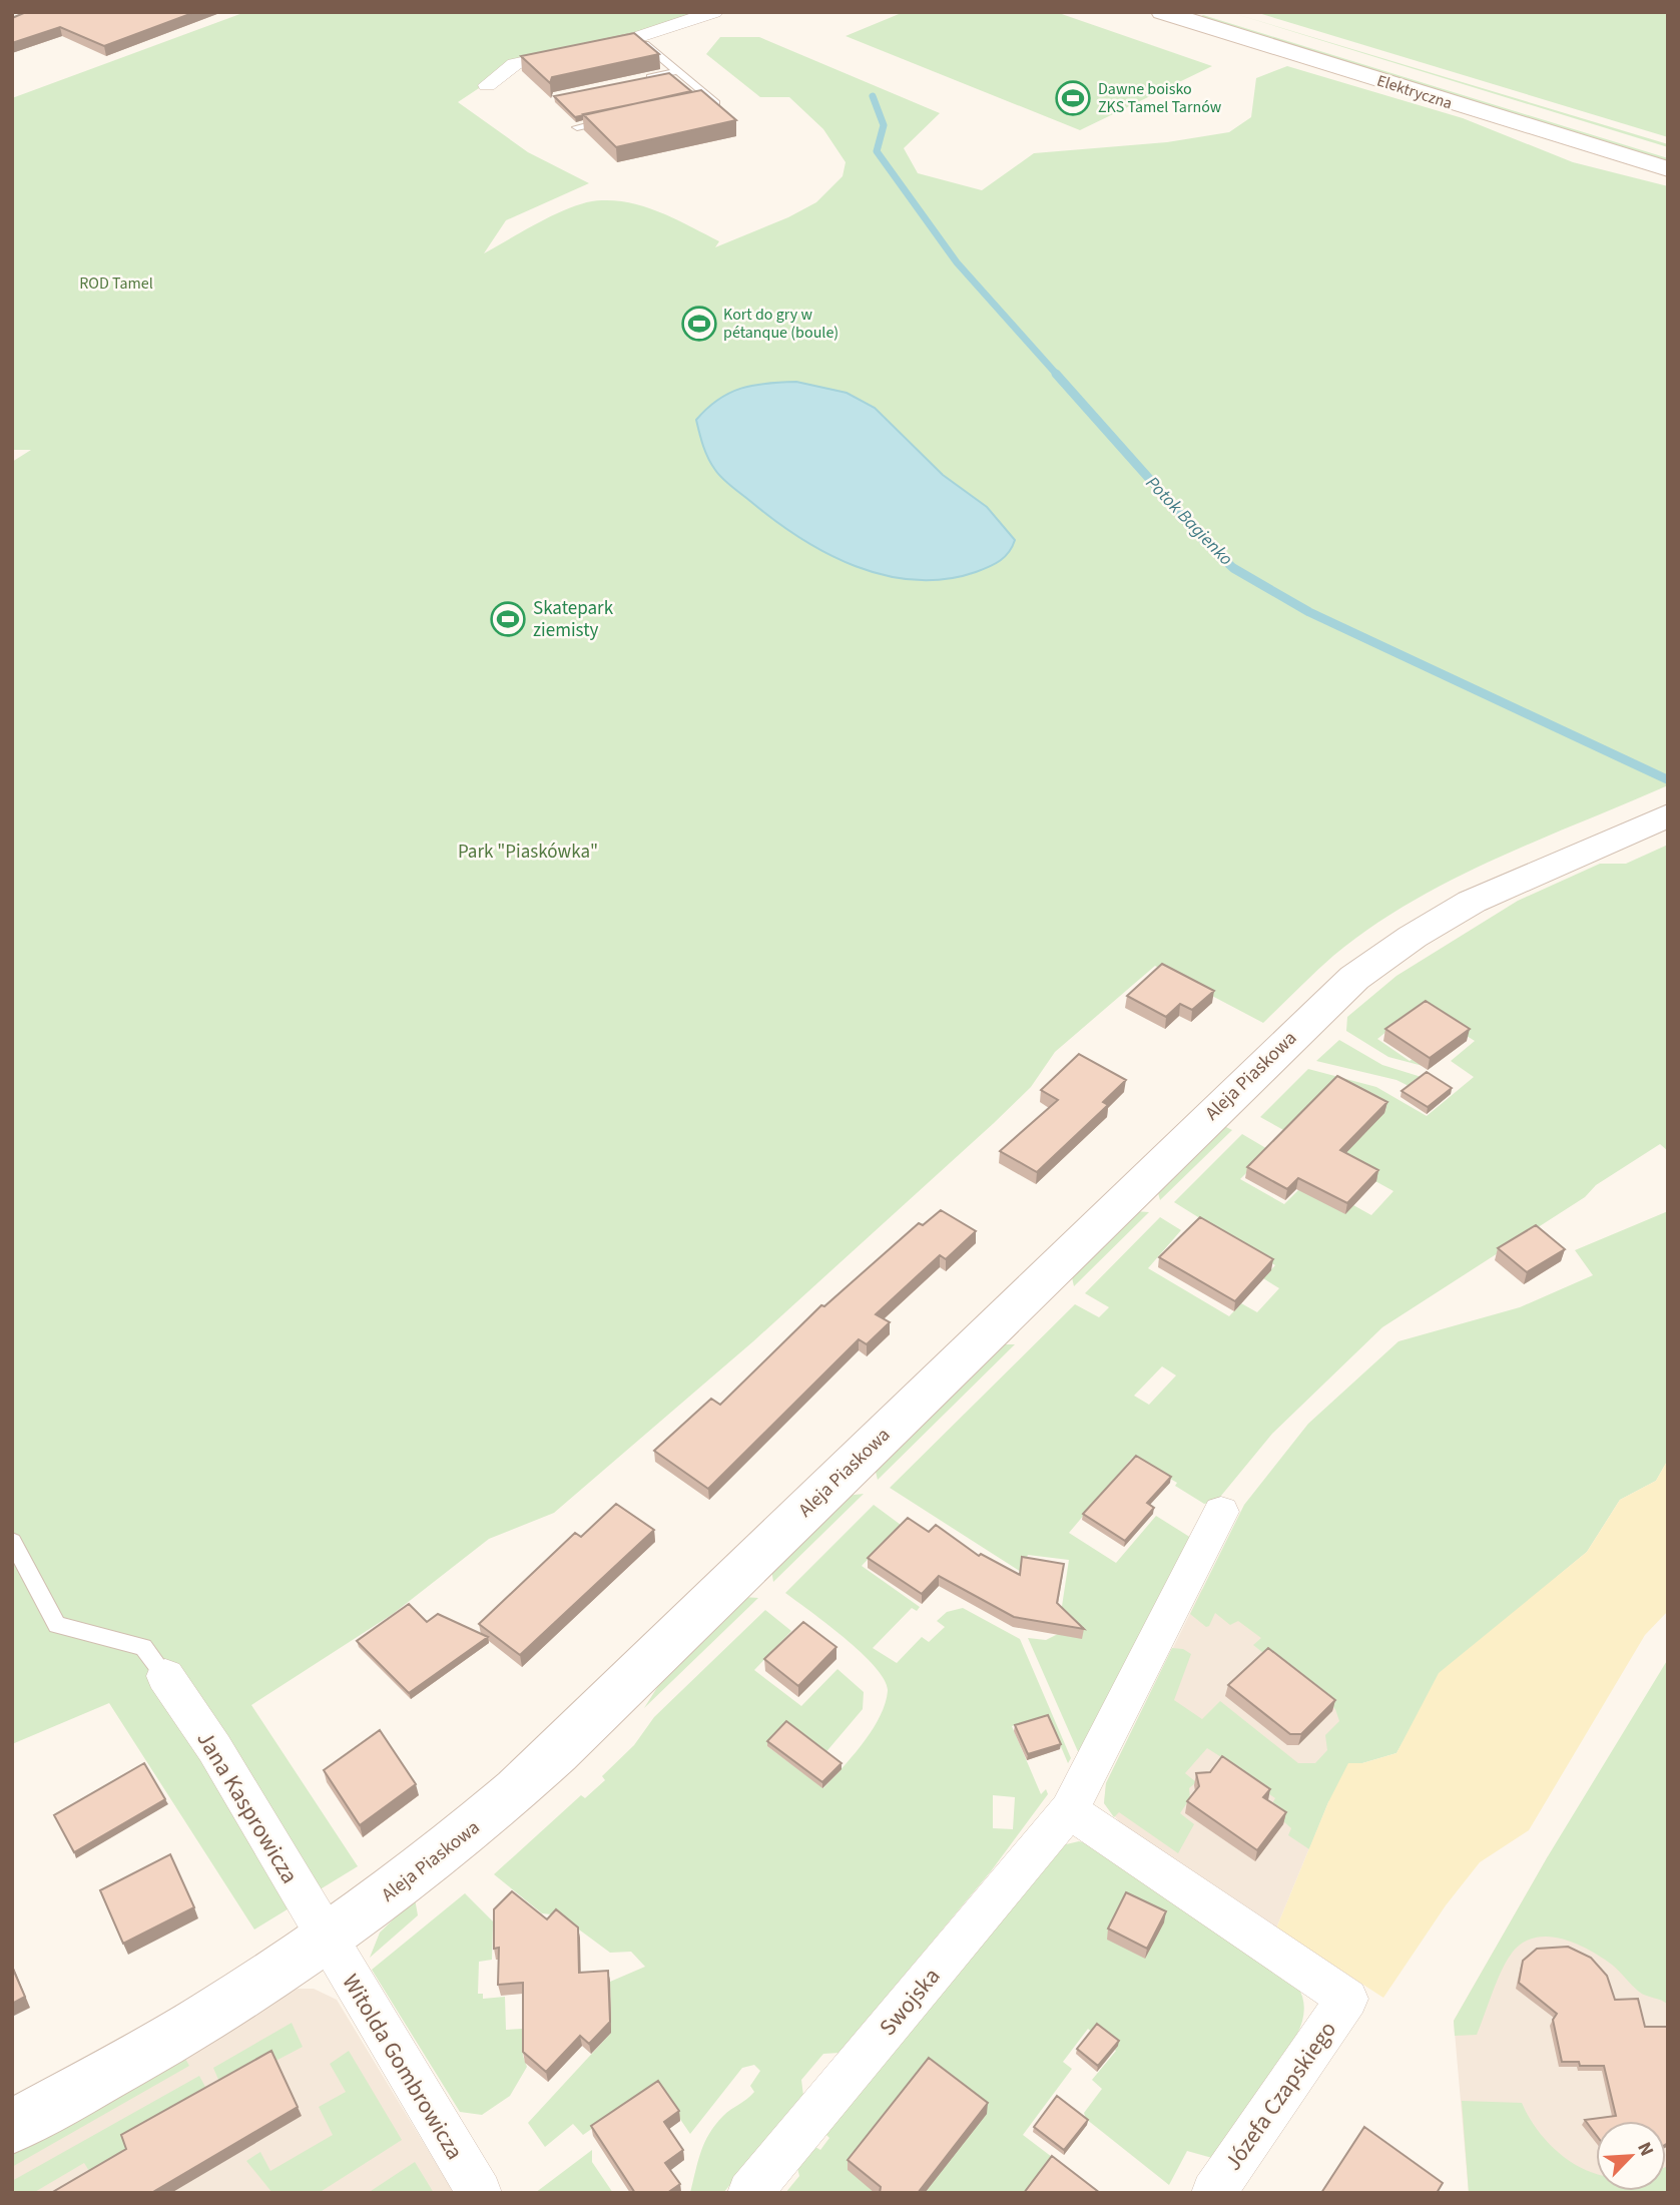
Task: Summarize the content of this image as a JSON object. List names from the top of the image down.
{
  "streets": {
    "street": [
      "Elektryczna",
      "Aleja Piaskowa",
      "Jana Kasprowicza",
      "Swojska",
      "Witolda Gombrowicza",
      "Józefa Czapskiego"
    ]
  },
  "crossings": [
    ["Aleja Piaskowa", "Jana Kasprowicza"],
    ["Aleja Piaskowa", "Witolda Gombrowicza"],
    ["Jana Kasprowicza", "Witolda Gombrowicza"],
    ["Swojska", "Józefa Czapskiego"]
  ],
  "water": ["Potok Bagienko"],
  "parks": ["ROD Tamel", "Park \"Piaskówka\""],
  "places": {
    "sports": ["Dawne boisko ZKS Tamel Tarnów", "Kort do gry w pétanque (boule)", "Skatepark ziemisty"]
  },
  "north": "top right"
}
